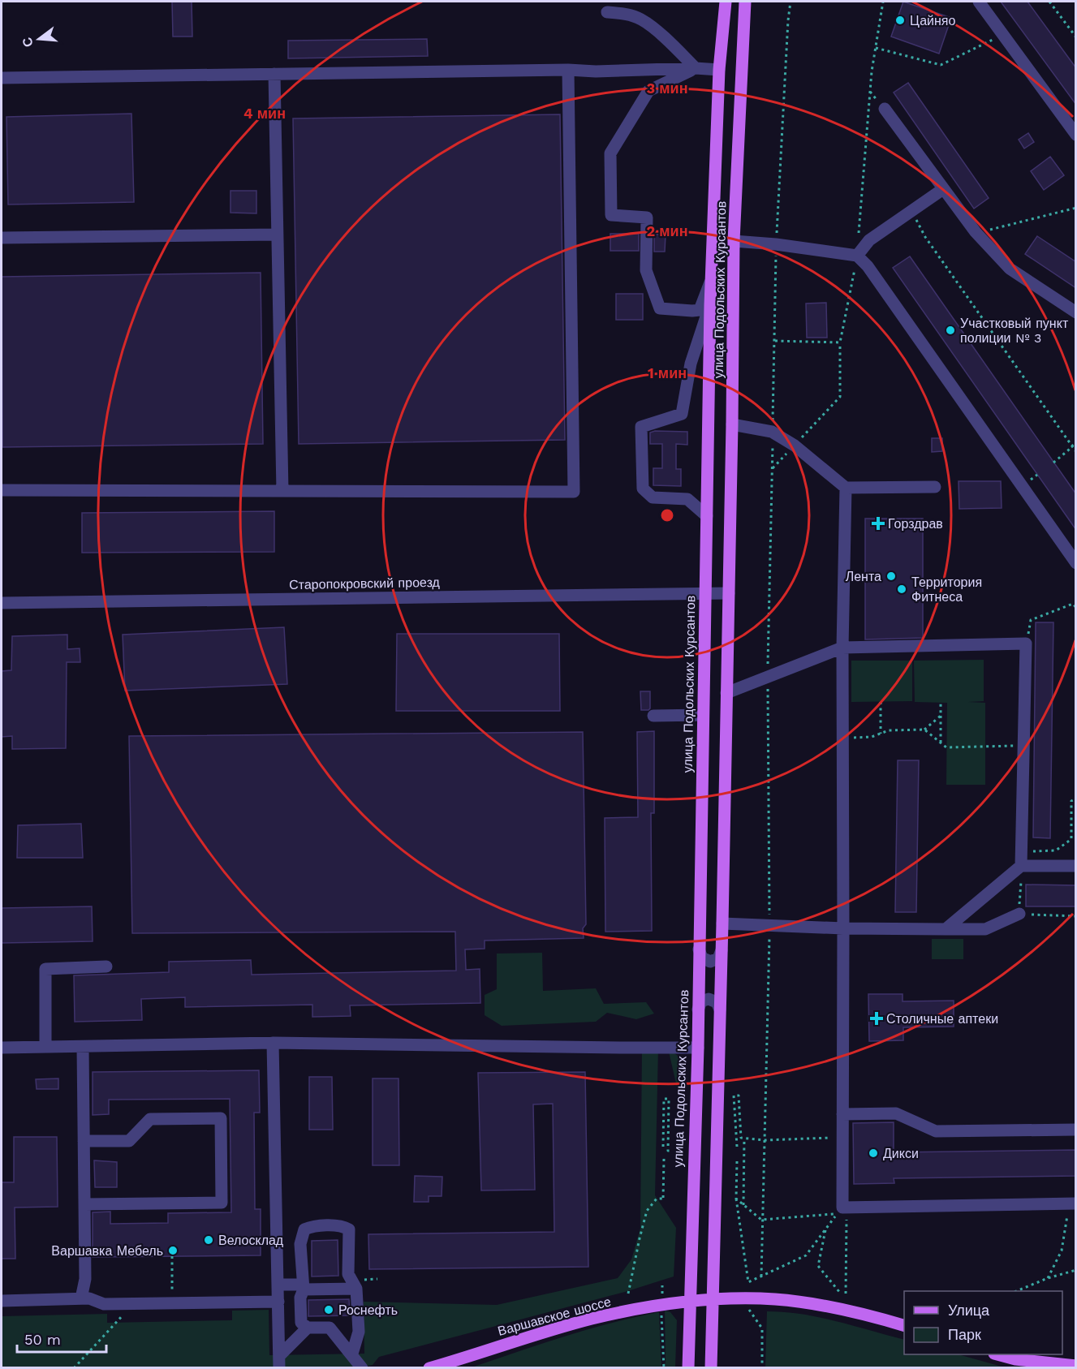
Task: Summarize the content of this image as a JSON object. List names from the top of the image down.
{
  "streets": {
    "main road": ["улица Подольских Курсантов", "Варшавское шоссе"],
    "street": ["Старопокровский проезд"]
  },
  "crossings": [
    ["улица Подольских Курсантов", "Старопокровский проезд"],
    ["улица Подольских Курсантов", "Варшавское шоссе"]
  ],
  "places": {
    "other": [
      "Цайняо",
      "Участковый пункт полиции № 3",
      "Лента",
      "Территория Фитнеса",
      "Дикси",
      "Велосклад",
      "Варшавка Мебель",
      "Роснефть"
    ],
    "health": ["Горздрав", "Столичные аптеки"]
  },
  "legend": ["Улица", "Парк"],
  "scale_bar": "50 m",
  "north": "left",
  "rings": [
    "3 мин",
    "4 мин",
    "2 мин",
    "1 мин"
  ]
}
